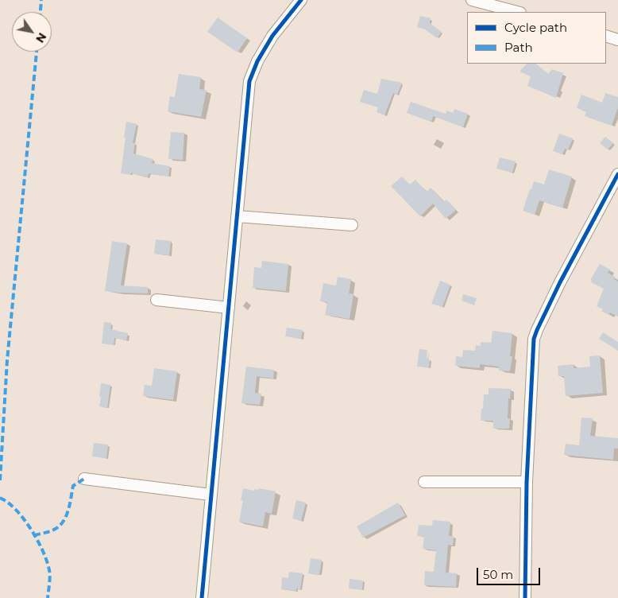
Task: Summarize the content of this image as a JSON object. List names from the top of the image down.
{
  "legend": ["Cycle path", "Path"],
  "scale_bar": "50 m",
  "north": "bottom right"
}
